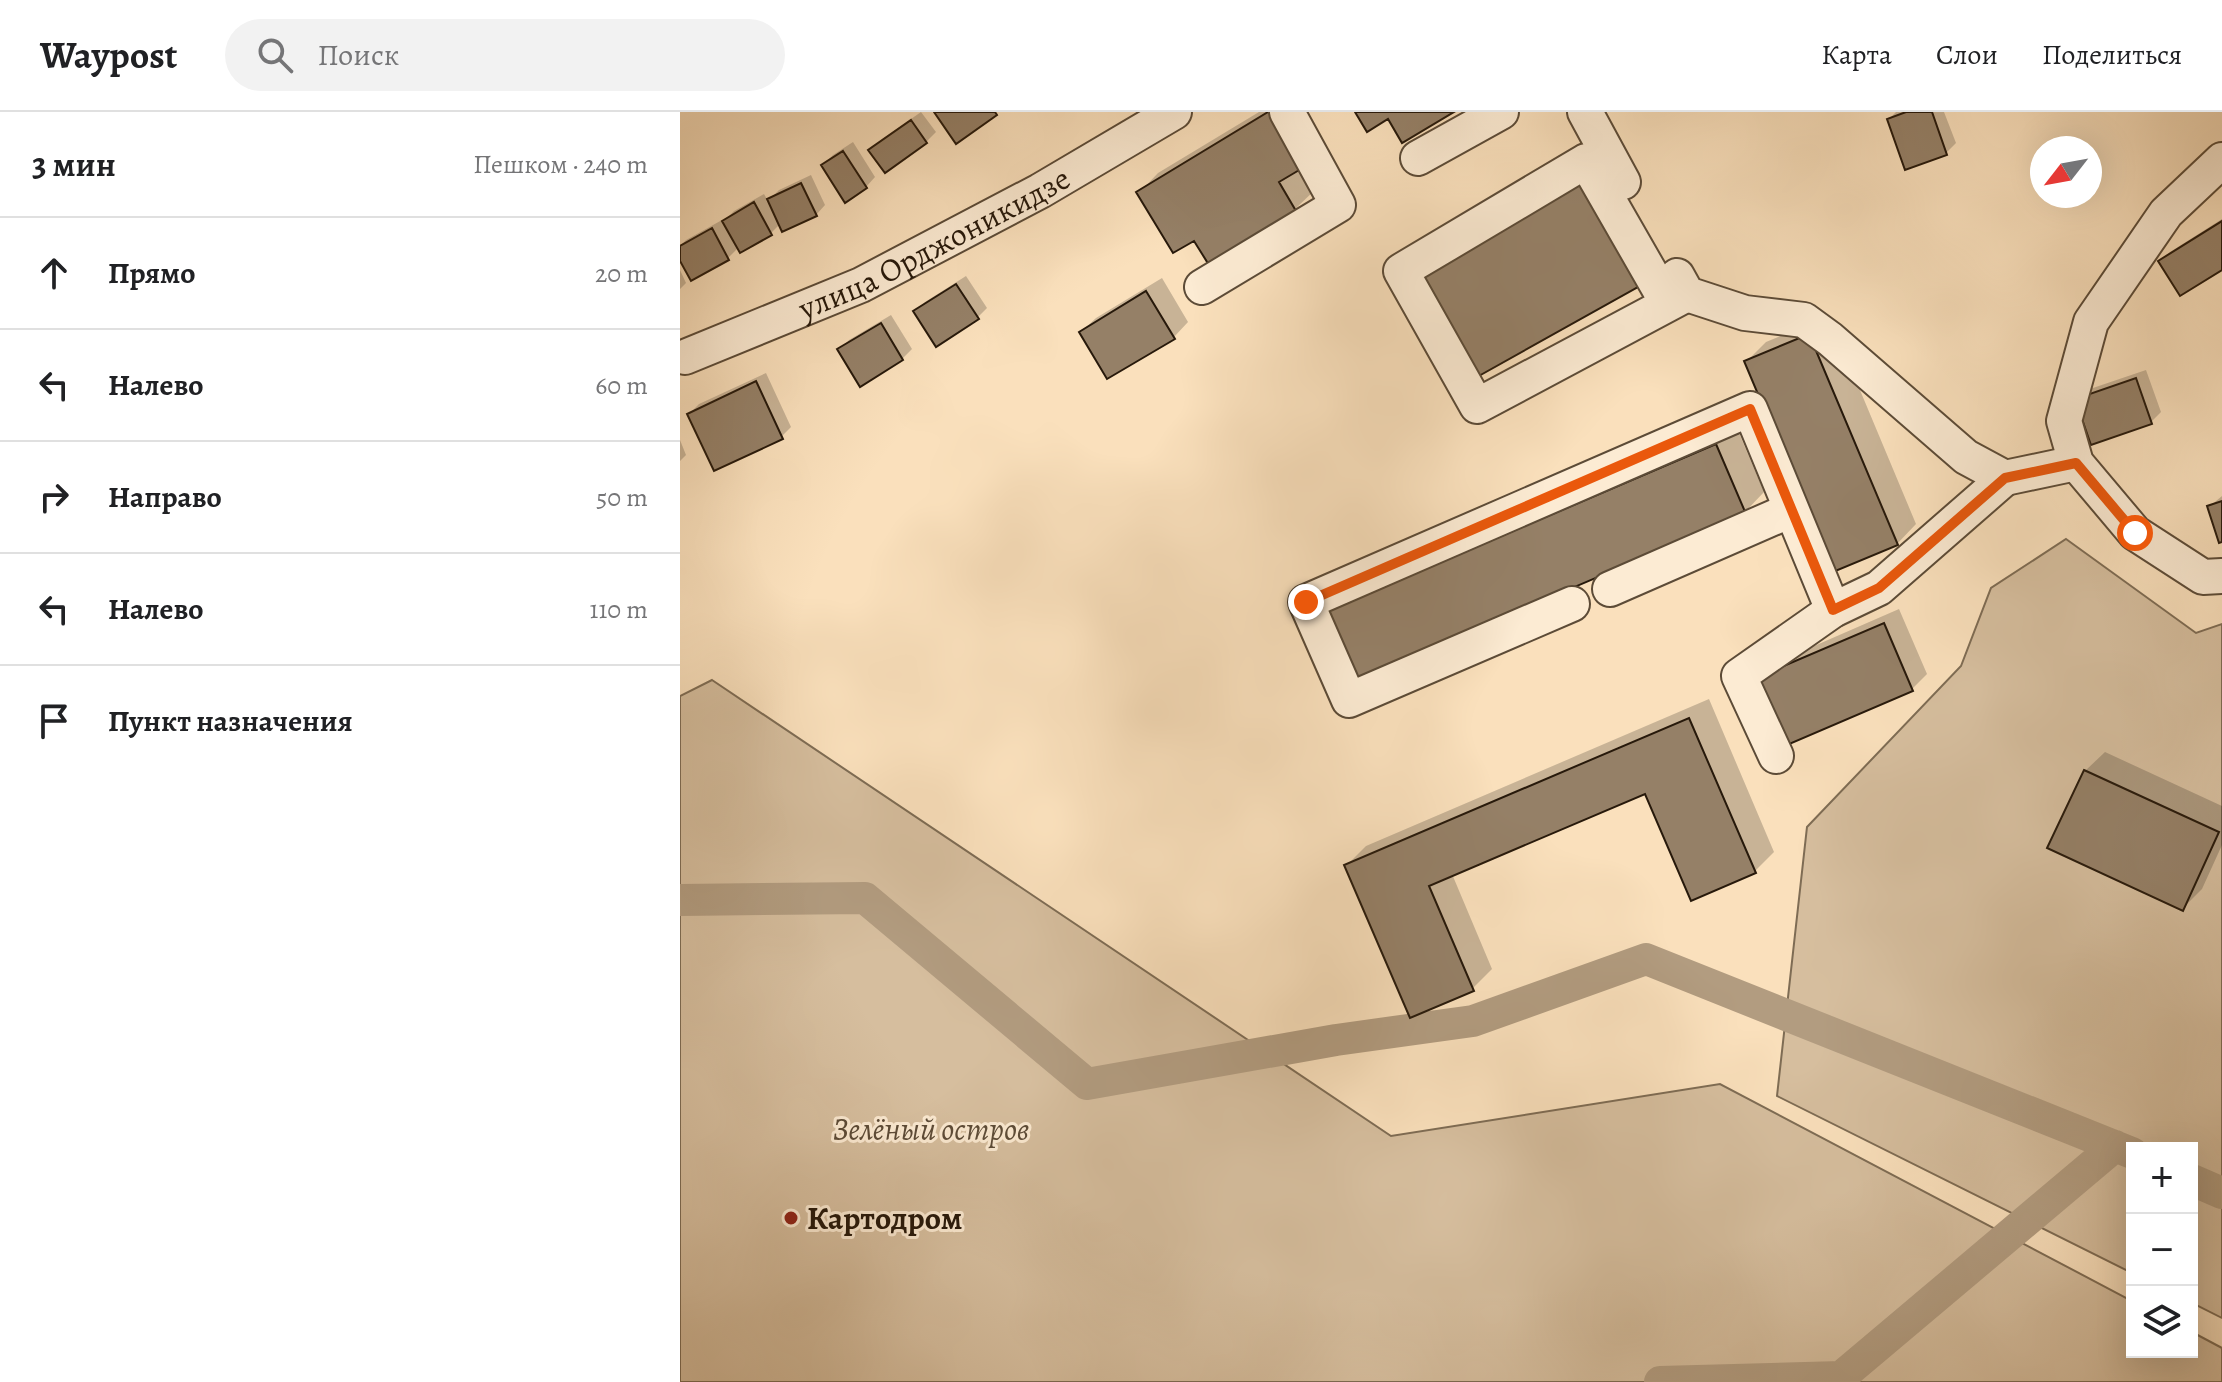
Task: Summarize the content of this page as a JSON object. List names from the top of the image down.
{
  "streets": {
    "street": ["улица Орджоникидзе"]
  },
  "parks": ["Зелёный остров"],
  "places": ["Картодром"],
  "north": "bottom left",
  "page": {
    "header": "Waypost",
    "search": "Поиск",
    "nav": ["Карта", "Слои", "Поделиться"],
    "heading": ["3 мин", "Пешком · 240 m"],
    "list": [
      ["Прямо", "20 m"],
      ["Налево", "60 m"],
      ["Направо", "50 m"],
      ["Налево", "110 m"],
      "Пункт назначения"
    ],
    "map_buttons": ["+", "−"]
  }
}
